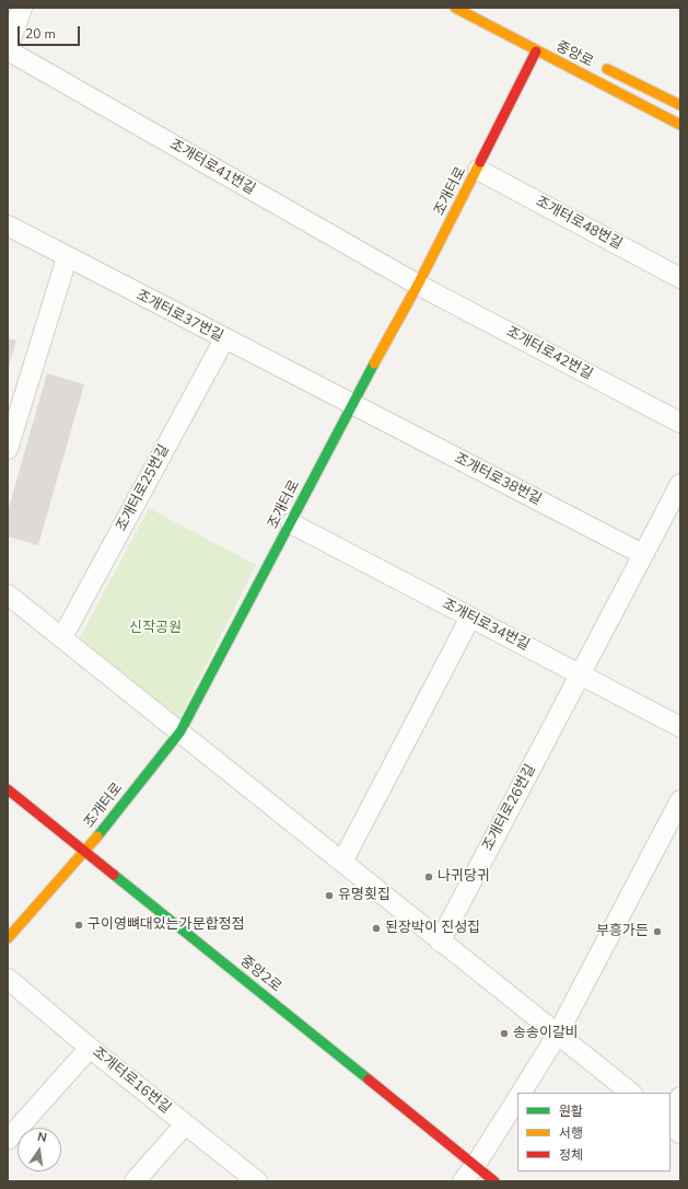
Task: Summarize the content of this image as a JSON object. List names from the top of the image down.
{
  "streets": {
    "street": [
      "중앙로",
      "조개터로41번길",
      "조개터로",
      "조개터로48번길",
      "조개터로37번길",
      "조개터로42번길",
      "조개터로38번길",
      "조개터로25번길",
      "조개터로34번길",
      "조개터로26번길",
      "중앙2로",
      "조개터로16번길"
    ]
  },
  "crossings": [
    ["중앙로", "조개터로"],
    ["조개터로41번길", "조개터로"],
    ["조개터로41번길", "조개터로42번길"],
    ["조개터로", "조개터로48번길"],
    ["조개터로", "조개터로37번길"],
    ["조개터로", "조개터로42번길"],
    ["조개터로", "조개터로38번길"],
    ["조개터로", "조개터로34번길"],
    ["조개터로", "중앙2로"],
    ["조개터로37번길", "조개터로38번길"],
    ["조개터로37번길", "조개터로25번길"],
    ["조개터로34번길", "조개터로26번길"]
  ],
  "parks": ["신작공원"],
  "places": [
    "나귀당귀",
    "유명횟집",
    "구이영뼈대있는가문합정점",
    "된장박이 진성집",
    "부흥가든",
    "송송이갈비"
  ],
  "legend": ["원활", "서행", "정체"],
  "scale_bar": "20 m",
  "north": "top"
}
